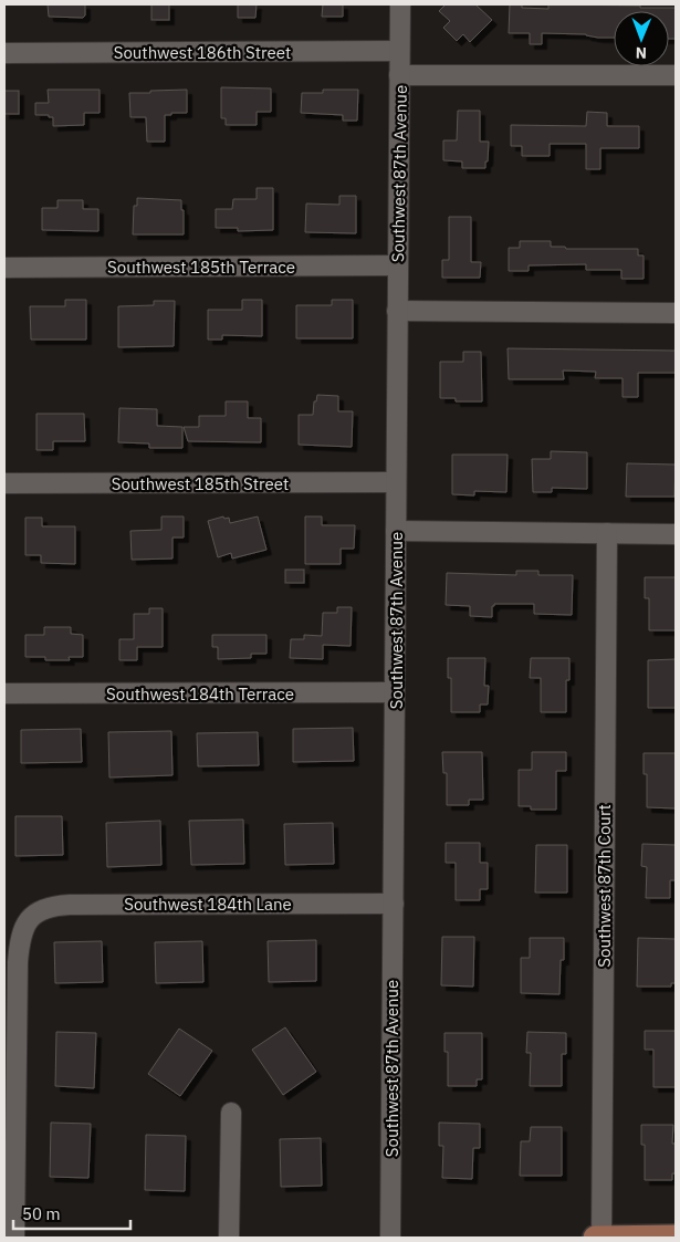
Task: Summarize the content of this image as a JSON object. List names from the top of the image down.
{
  "streets": {
    "street": [
      "Southwest 186th Street",
      "Southwest 87th Avenue",
      "Southwest 185th Terrace",
      "Southwest 185th Street",
      "Southwest 184th Terrace",
      "Southwest 87th Court",
      "Southwest 184th Lane"
    ]
  },
  "crossings": [
    ["Southwest 186th Street", "Southwest 87th Avenue"],
    ["Southwest 87th Avenue", "Southwest 185th Terrace"],
    ["Southwest 87th Avenue", "Southwest 185th Street"],
    ["Southwest 87th Avenue", "Southwest 184th Terrace"],
    ["Southwest 87th Avenue", "Southwest 184th Lane"]
  ],
  "scale_bar": "50 m",
  "north": "bottom"
}
